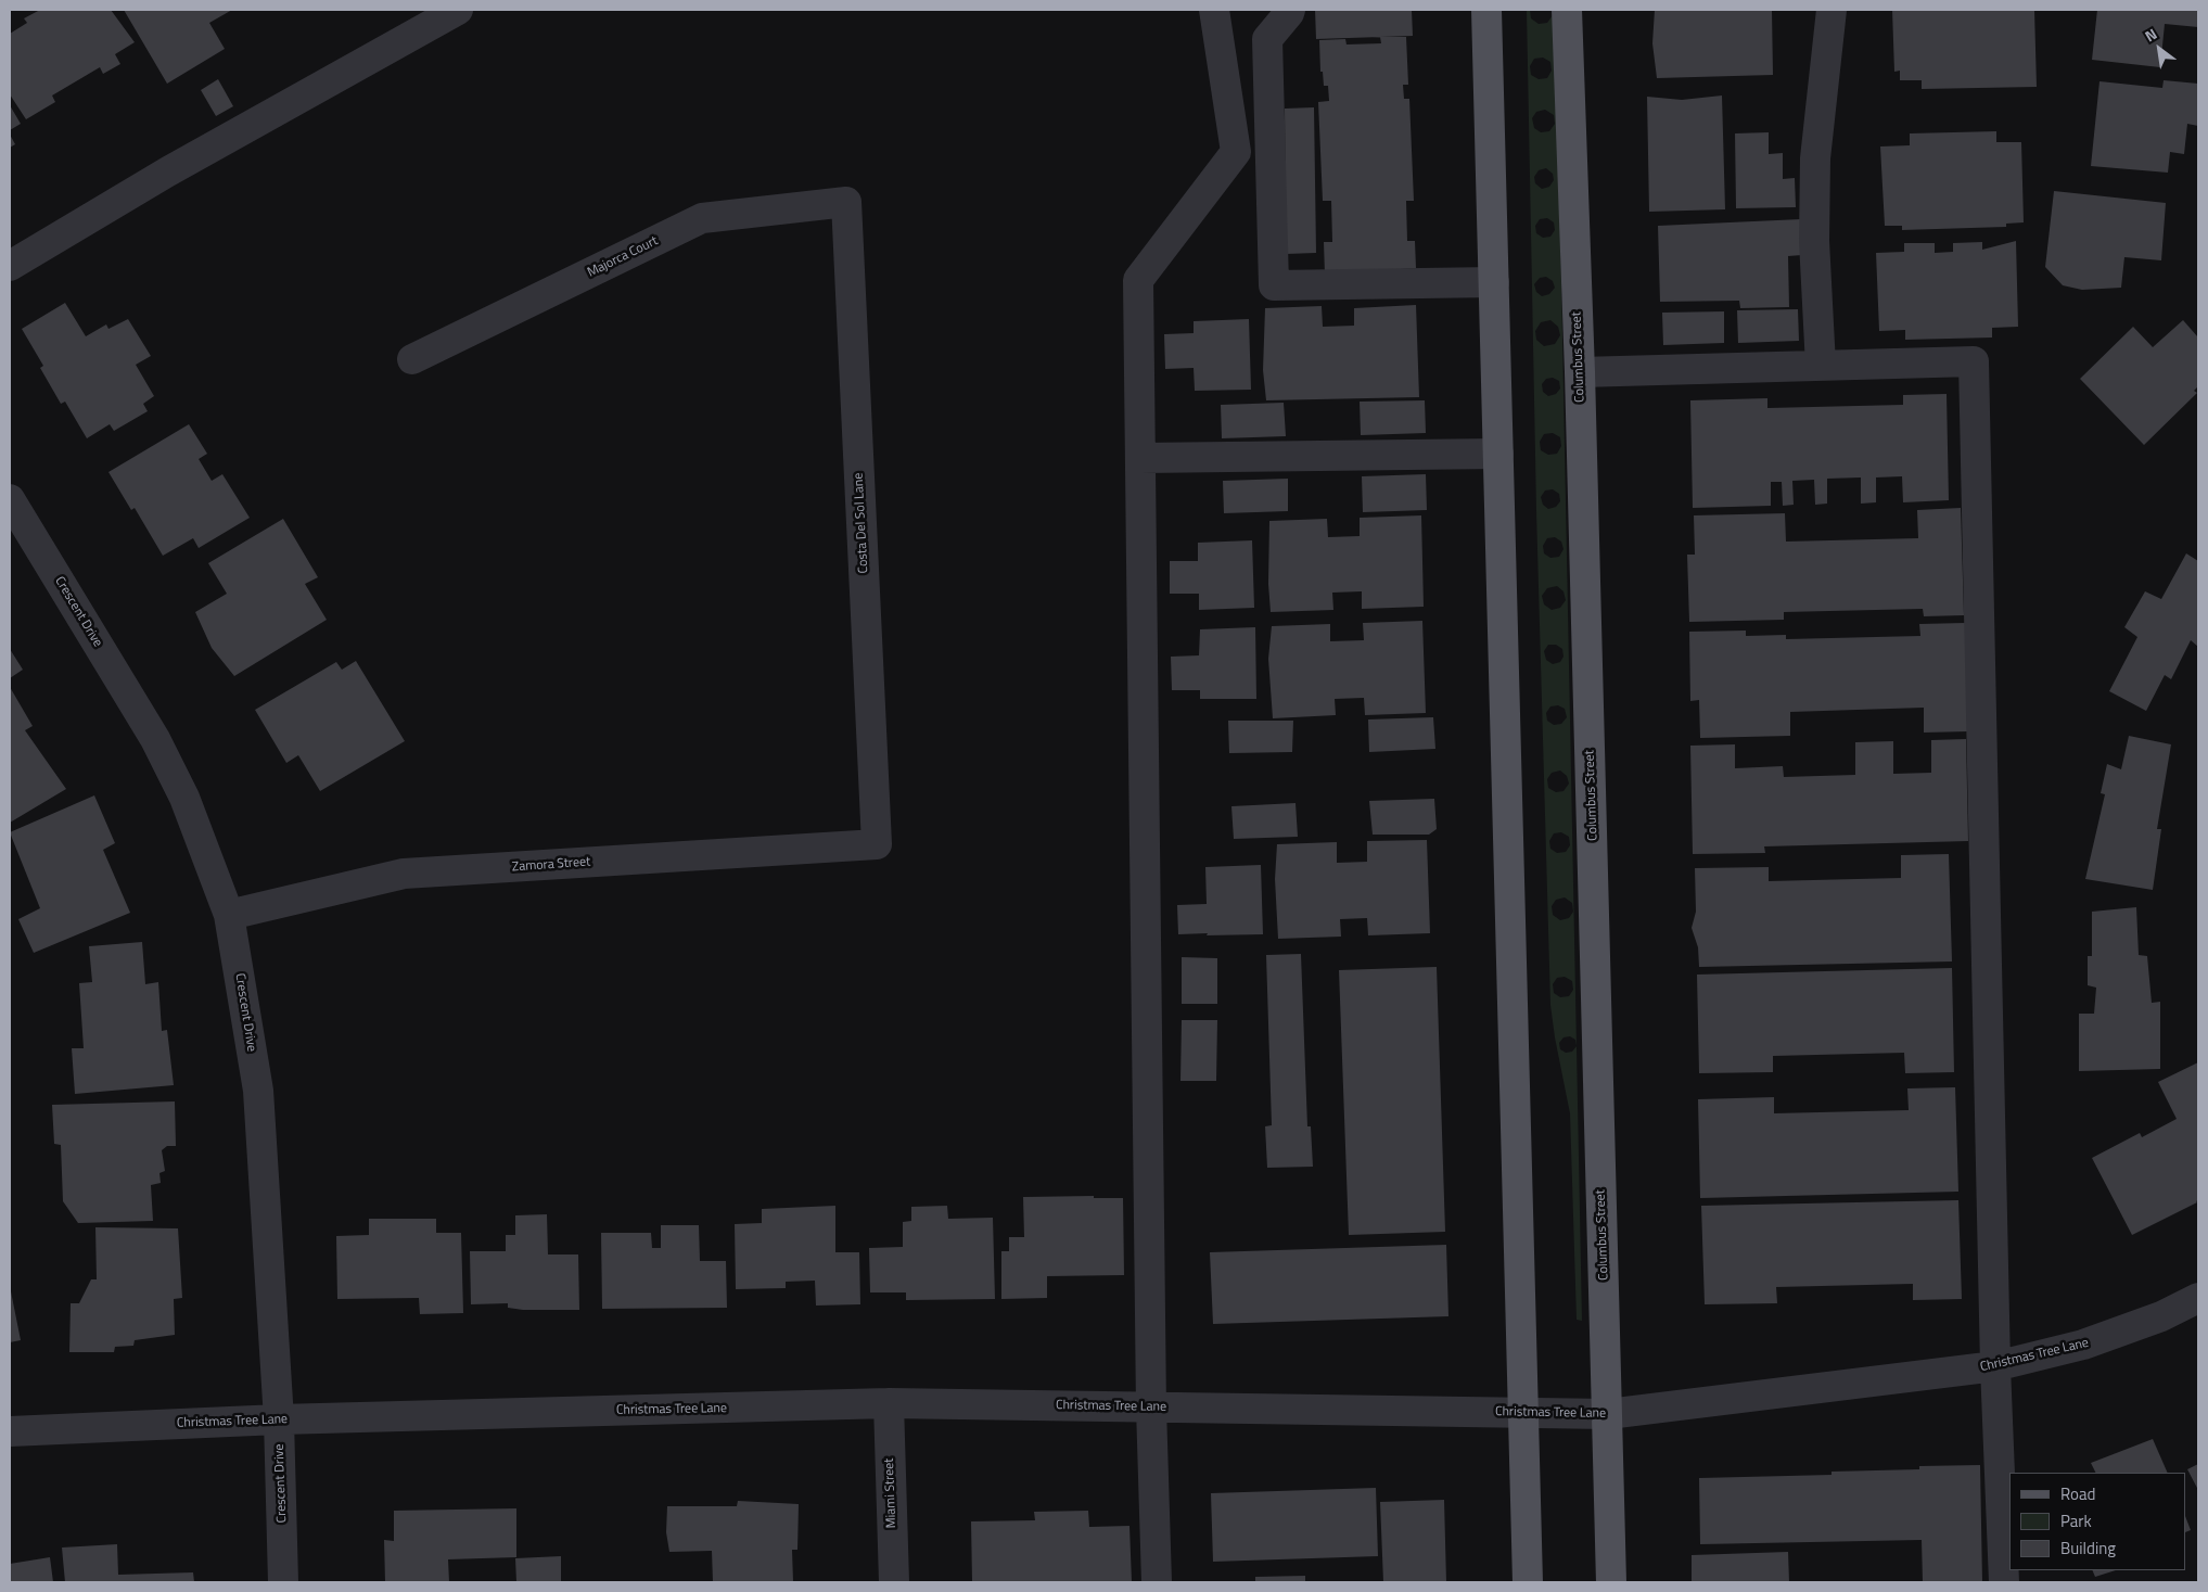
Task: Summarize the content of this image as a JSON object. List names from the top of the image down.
{
  "streets": {
    "main road": ["Columbus Street"],
    "street": [
      "Majorca Court",
      "Costa Del Sol Lane",
      "Crescent Drive",
      "Zamora Street",
      "Christmas Tree Lane",
      "Miami Street"
    ]
  },
  "crossings": [
    ["Majorca Court", "Costa Del Sol Lane"],
    ["Columbus Street", "Christmas Tree Lane"],
    ["Costa Del Sol Lane", "Zamora Street"],
    ["Crescent Drive", "Zamora Street"],
    ["Crescent Drive", "Christmas Tree Lane"],
    ["Christmas Tree Lane", "Miami Street"]
  ],
  "legend": ["Road", "Park", "Building"],
  "north": "top left"
}
